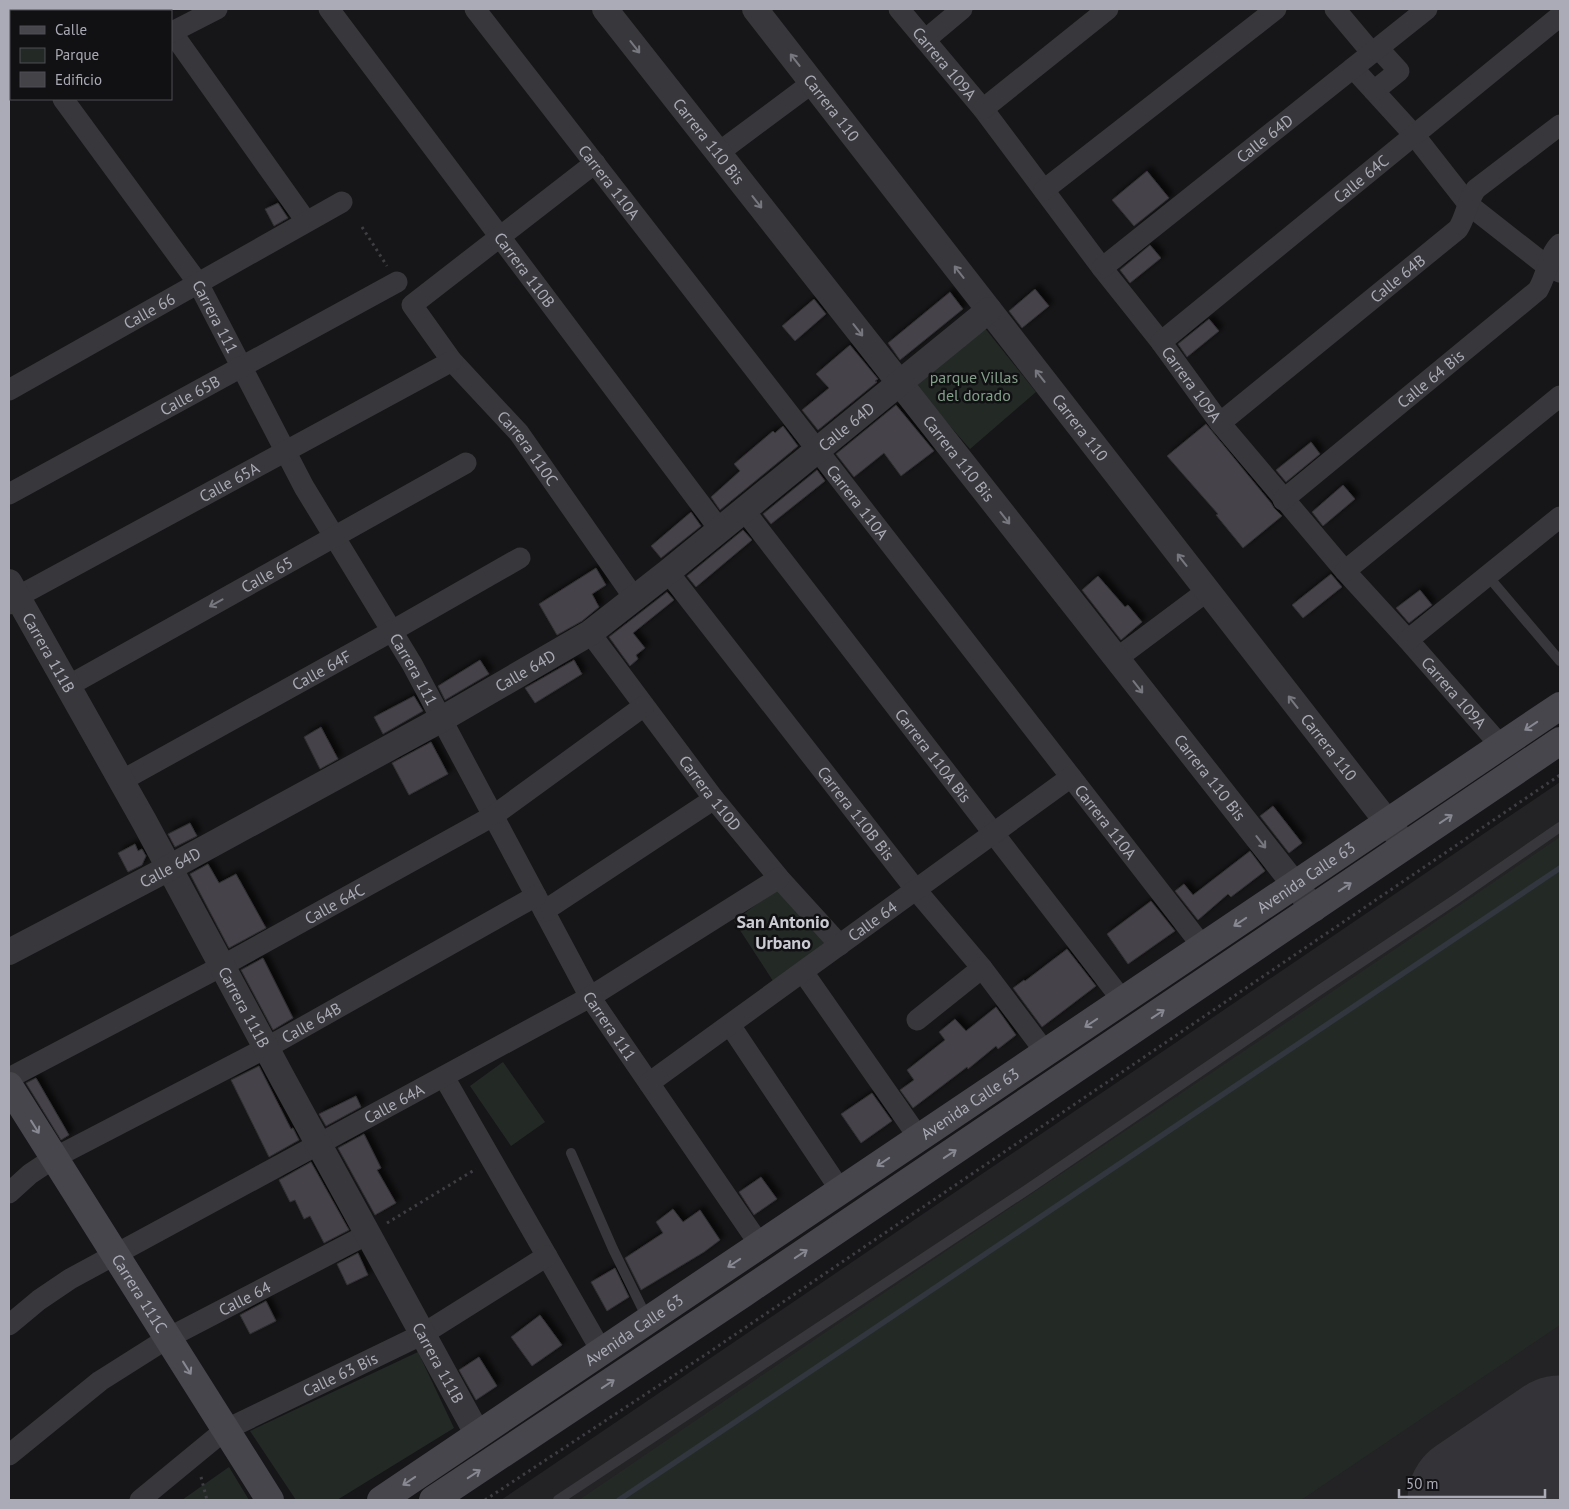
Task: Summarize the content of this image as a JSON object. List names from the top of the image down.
{
  "streets": {
    "main road": ["Avenida Calle 63", "Carrera 111C"],
    "street": [
      "Carrera 109A",
      "Carrera 110",
      "Calle 64D",
      "Carrera 110 Bis",
      "Calle 64C",
      "Carrera 110A",
      "Carrera 110B",
      "Calle 64B",
      "Calle 66",
      "Carrera 111",
      "Calle 64 Bis",
      "Calle 65B",
      "Carrera 110C",
      "Calle 65A",
      "Calle 65",
      "Carrera 111B",
      "Calle 64F",
      "Carrera 110A Bis",
      "Carrera 110D",
      "Carrera 110B Bis",
      "Calle 64",
      "Calle 64A",
      "Calle 63 Bis"
    ]
  },
  "crossings": [
    ["Carrera 109A", "Calle 64D"],
    ["Carrera 109A", "Calle 64C"],
    ["Carrera 109A", "Calle 64B"],
    ["Carrera 109A", "Calle 64 Bis"],
    ["Carrera 109A", "Avenida Calle 63"],
    ["Carrera 110", "Calle 64D"],
    ["Carrera 110", "Avenida Calle 63"],
    ["Calle 64D", "Carrera 110 Bis"],
    ["Calle 64D", "Carrera 110A"],
    ["Calle 64D", "Carrera 110B"],
    ["Calle 64D", "Carrera 111"],
    ["Calle 64D", "Carrera 110C"],
    ["Calle 64D", "Carrera 111B"],
    ["Calle 64D", "Carrera 110A Bis"],
    ["Calle 64D", "Carrera 110D"],
    ["Calle 64D", "Carrera 110B Bis"],
    ["Carrera 110 Bis", "Avenida Calle 63"],
    ["Calle 64C", "Carrera 111"],
    ["Calle 64C", "Carrera 111B"],
    ["Calle 64C", "Carrera 110D"],
    ["Carrera 110A", "Avenida Calle 63"],
    ["Carrera 110A", "Calle 64"],
    ["Carrera 110B", "Carrera 110C"],
    ["Calle 64B", "Carrera 111"],
    ["Calle 64B", "Carrera 111B"],
    ["Calle 64B", "Carrera 110D"],
    ["Calle 64B", "Carrera 111C"],
    ["Calle 66", "Carrera 111"],
    ["Carrera 111", "Calle 65B"],
    ["Carrera 111", "Calle 65A"],
    ["Carrera 111", "Calle 65"],
    ["Carrera 111", "Calle 64F"],
    ["Carrera 111", "Avenida Calle 63"],
    ["Carrera 111", "Calle 64"],
    ["Carrera 111", "Calle 64A"],
    ["Carrera 110C", "Calle 65A"],
    ["Calle 65A", "Carrera 111B"],
    ["Calle 65", "Carrera 111B"],
    ["Carrera 111B", "Calle 64F"],
    ["Carrera 111B", "Avenida Calle 63"],
    ["Carrera 111B", "Calle 64"],
    ["Carrera 111B", "Calle 64A"],
    ["Carrera 111B", "Calle 63 Bis"],
    ["Carrera 110A Bis", "Avenida Calle 63"],
    ["Carrera 110A Bis", "Calle 64"],
    ["Carrera 110D", "Calle 64"],
    ["Carrera 110D", "Calle 64A"],
    ["Carrera 110B Bis", "Avenida Calle 63"],
    ["Carrera 110B Bis", "Calle 64"],
    ["Calle 64", "Carrera 111C"],
    ["Calle 64A", "Carrera 111C"],
    ["Carrera 111C", "Calle 63 Bis"]
  ],
  "one_way": [
    "Carrera 110",
    "Carrera 110 Bis",
    "Calle 65",
    "Carrera 111C"
  ],
  "districts": ["San Antonio Urbano"],
  "parks": ["parque Villas del dorado"],
  "legend": ["Calle", "Parque", "Edificio"],
  "scale_bar": "50 m"
}
